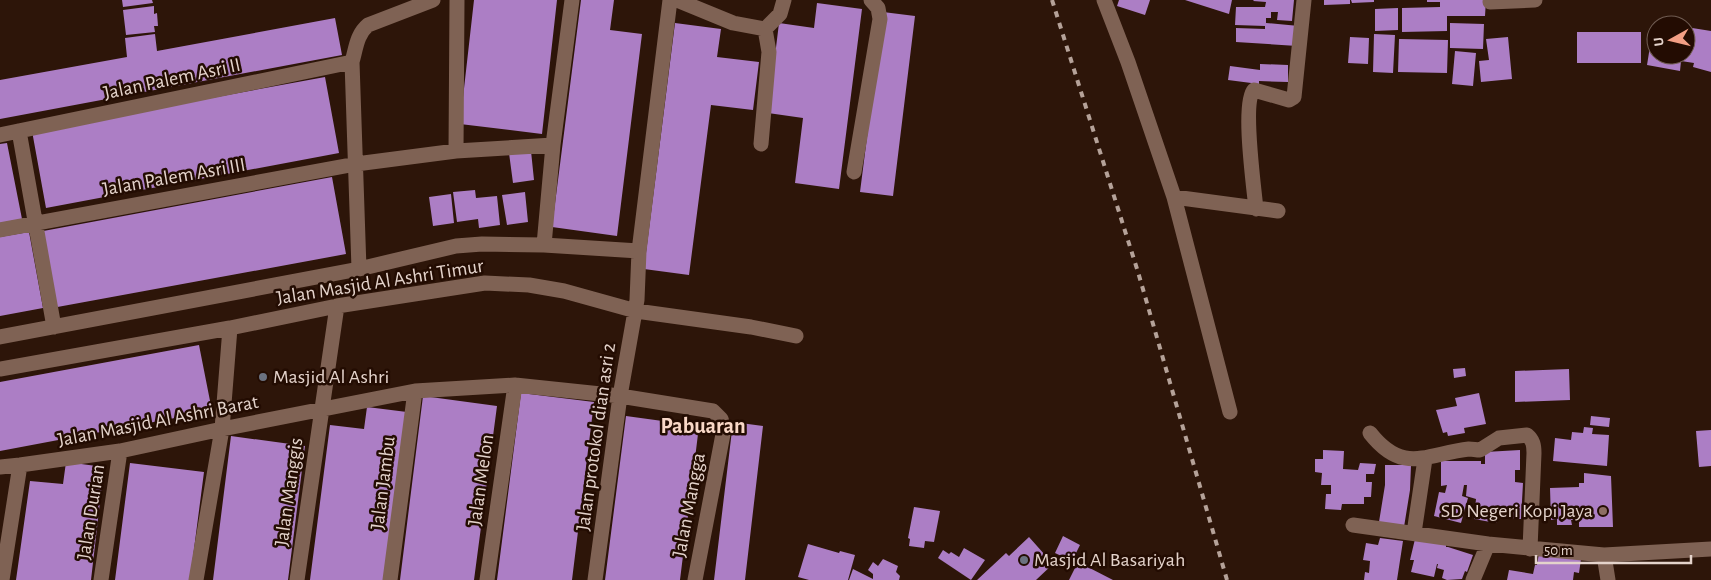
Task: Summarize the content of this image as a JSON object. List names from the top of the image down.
{
  "streets": {
    "street": [
      "Jalan Palem Asri II",
      "Jalan Palem Asri III",
      "Jalan Masjid Al Ashri Timur",
      "Jalan Masjid Al Ashri Barat",
      "Jalan protokol dian asri 2",
      "Jalan Melon",
      "Jalan Jambu",
      "Jalan Manggis",
      "Jalan Mangga",
      "Jalan Durian"
    ]
  },
  "crossings": [
    ["Jalan Masjid Al Ashri Timur", "Jalan protokol dian asri 2"],
    ["Jalan Masjid Al Ashri Timur", "Jalan Manggis"],
    ["Jalan Masjid Al Ashri Barat", "Jalan protokol dian asri 2"],
    ["Jalan Masjid Al Ashri Barat", "Jalan Melon"],
    ["Jalan Masjid Al Ashri Barat", "Jalan Jambu"],
    ["Jalan Masjid Al Ashri Barat", "Jalan Manggis"],
    ["Jalan Masjid Al Ashri Barat", "Jalan Mangga"],
    ["Jalan Masjid Al Ashri Barat", "Jalan Durian"]
  ],
  "districts": ["Pabuaran"],
  "places": ["Masjid Al Ashri", "SD Negeri Kopi Jaya", "Masjid Al Basariyah"],
  "scale_bar": "50 m",
  "north": "left"
}
